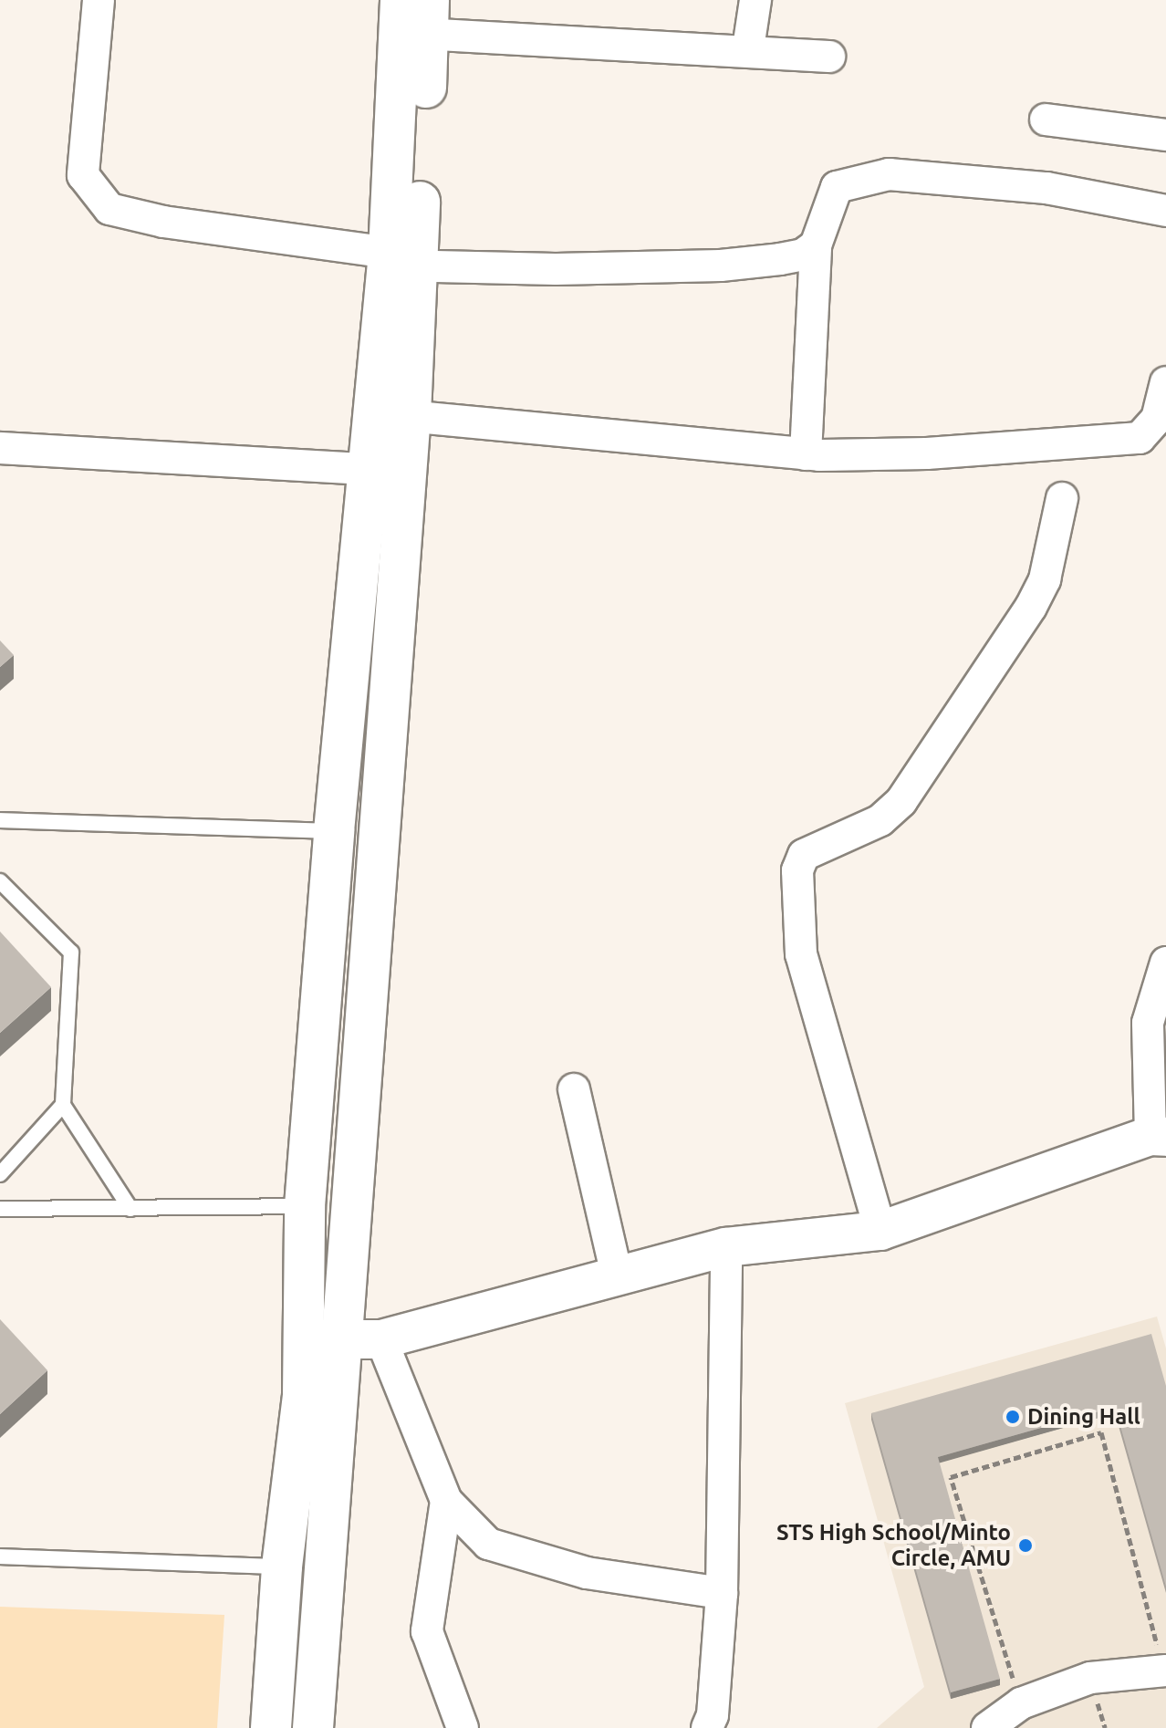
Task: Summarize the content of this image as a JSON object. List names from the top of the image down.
{
  "places": ["Dining Hall", "STS High School/Minto Circle, AMU"]
}
